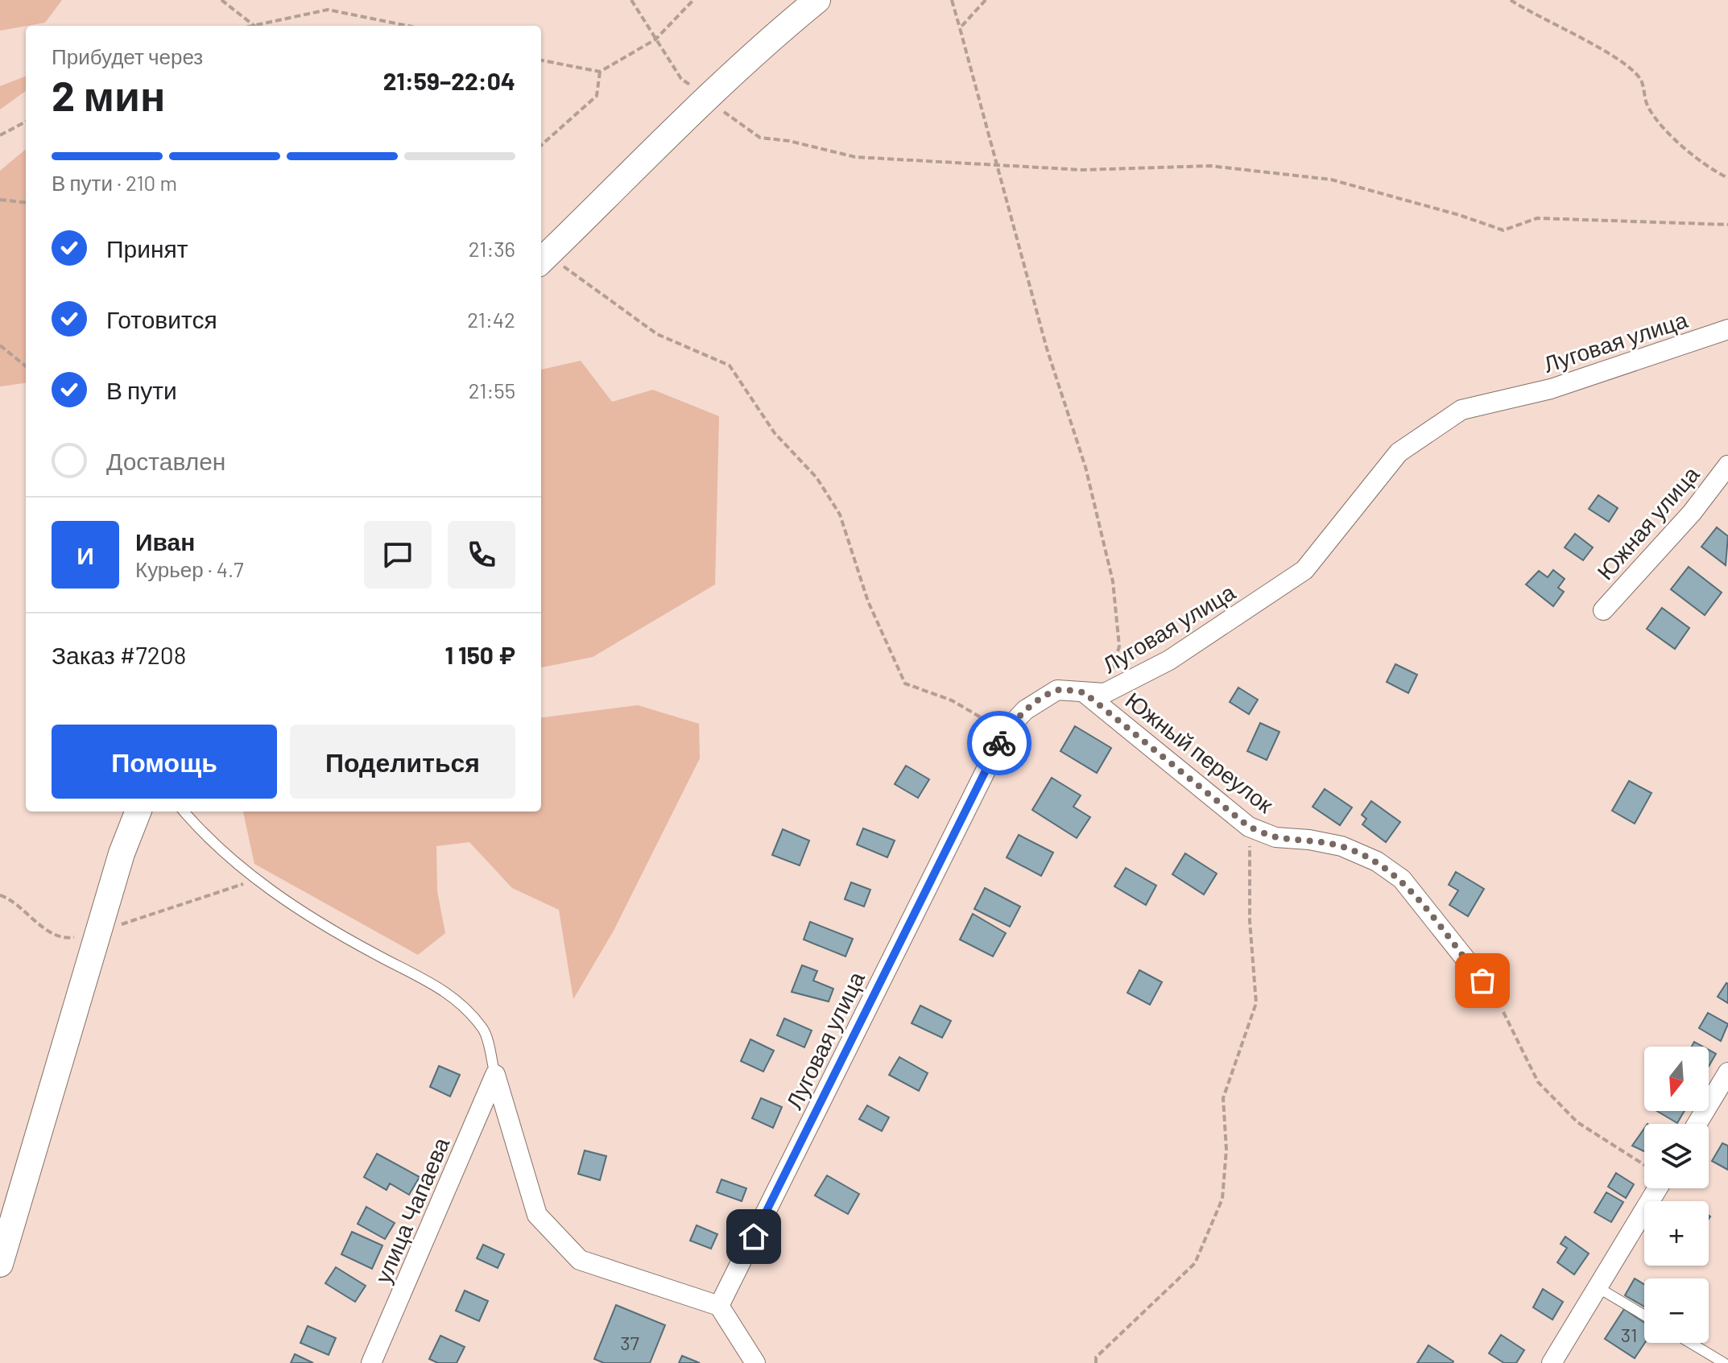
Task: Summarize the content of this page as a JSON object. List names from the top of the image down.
{
  "streets": {
    "street": [
      "Луговая улица",
      "Южная улица",
      "Южный переулок",
      "улица Чапаева"
    ]
  },
  "crossings": [
    ["Луговая улица", "Южный переулок"]
  ],
  "house_numbers": ["31", "37"],
  "north": "bottom",
  "page": {
    "heading": ["2 мин", "Прибудет через", "21:59–22:04"],
    "panel": [
      "Иван",
      "Курьер · 4.7",
      "Заказ #7208",
      "1 150 ₽"
    ],
    "bar": "В пути · 210 m",
    "list": [
      ["Принят", "21:36"],
      ["Готовится", "21:42"],
      ["В пути", "21:55"],
      "Доставлен"
    ],
    "round": "И",
    "buttons": ["Помощь", "Поделиться"],
    "map_buttons": ["+", "−"]
  }
}
